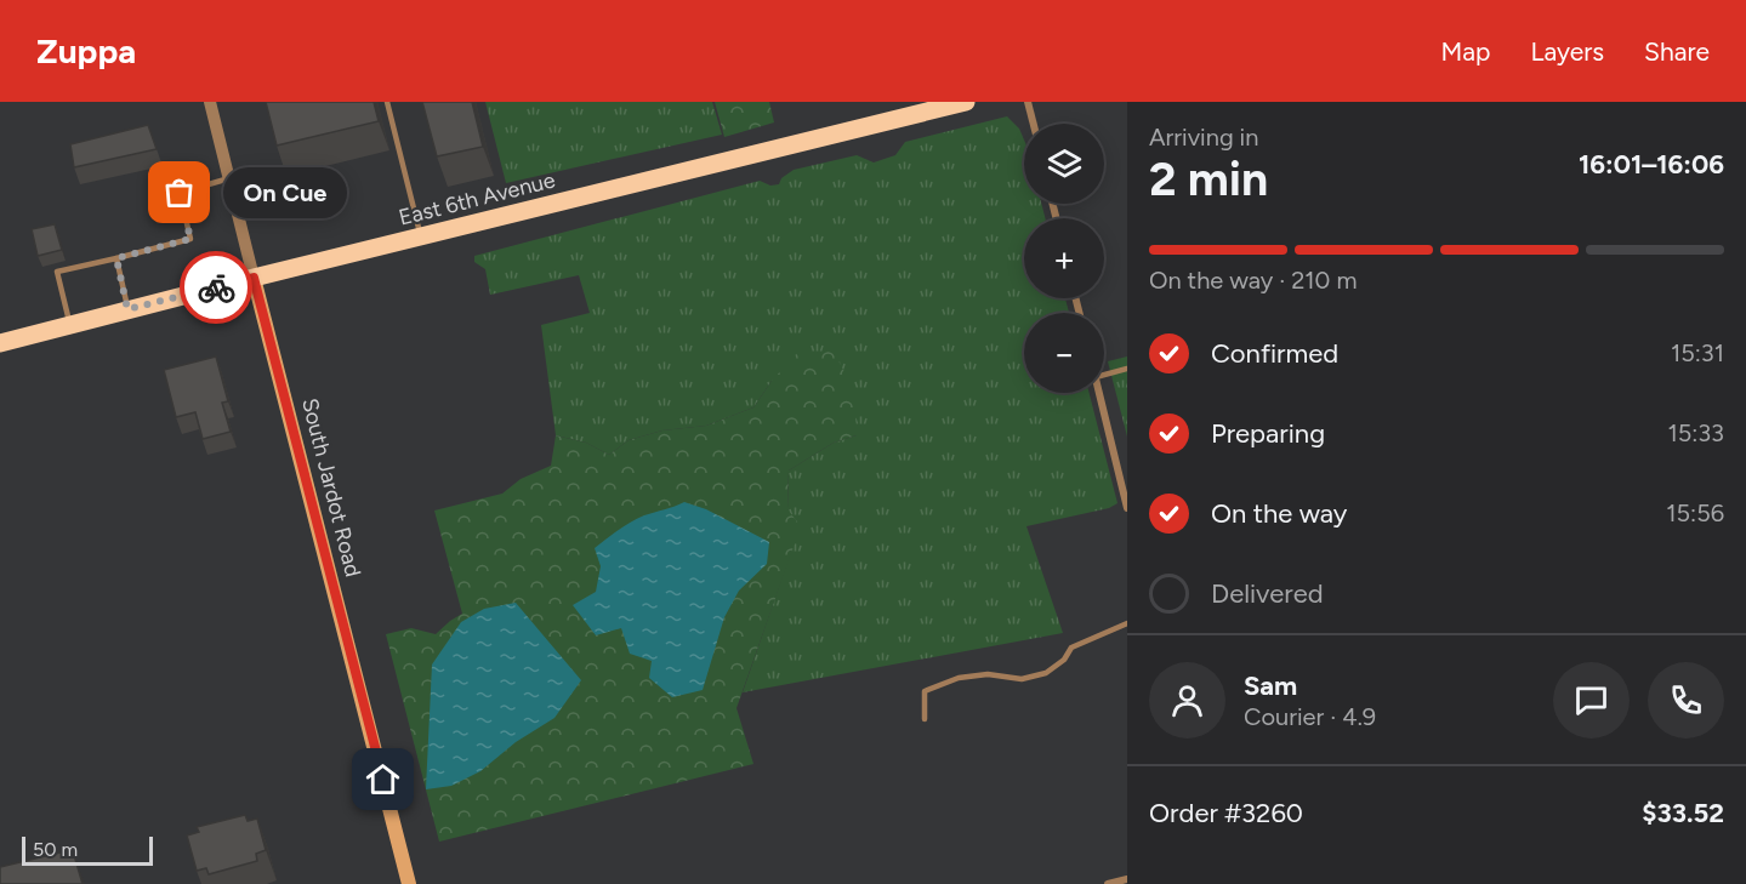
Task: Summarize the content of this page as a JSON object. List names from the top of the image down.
{
  "streets": {
    "main road": ["East 6th Avenue", "South Jardot Road"]
  },
  "crossings": [
    ["East 6th Avenue", "South Jardot Road"]
  ],
  "places": ["On Cue"],
  "scale_bar": "50 m",
  "page": {
    "header": "Zuppa",
    "nav": ["Map", "Layers", "Share"],
    "heading": ["2 min", "Arriving in", "16:01–16:06"],
    "panel": [
      "Sam",
      "Courier · 4.9",
      "Order #3260",
      "$33.52"
    ],
    "map_buttons": ["+", "−"],
    "bubble": "On Cue",
    "bar": "On the way · 210 m",
    "list": [
      ["Confirmed", "15:31"],
      ["Preparing", "15:33"],
      ["On the way", "15:56"],
      "Delivered"
    ],
    "scale": "50 m"
  }
}
